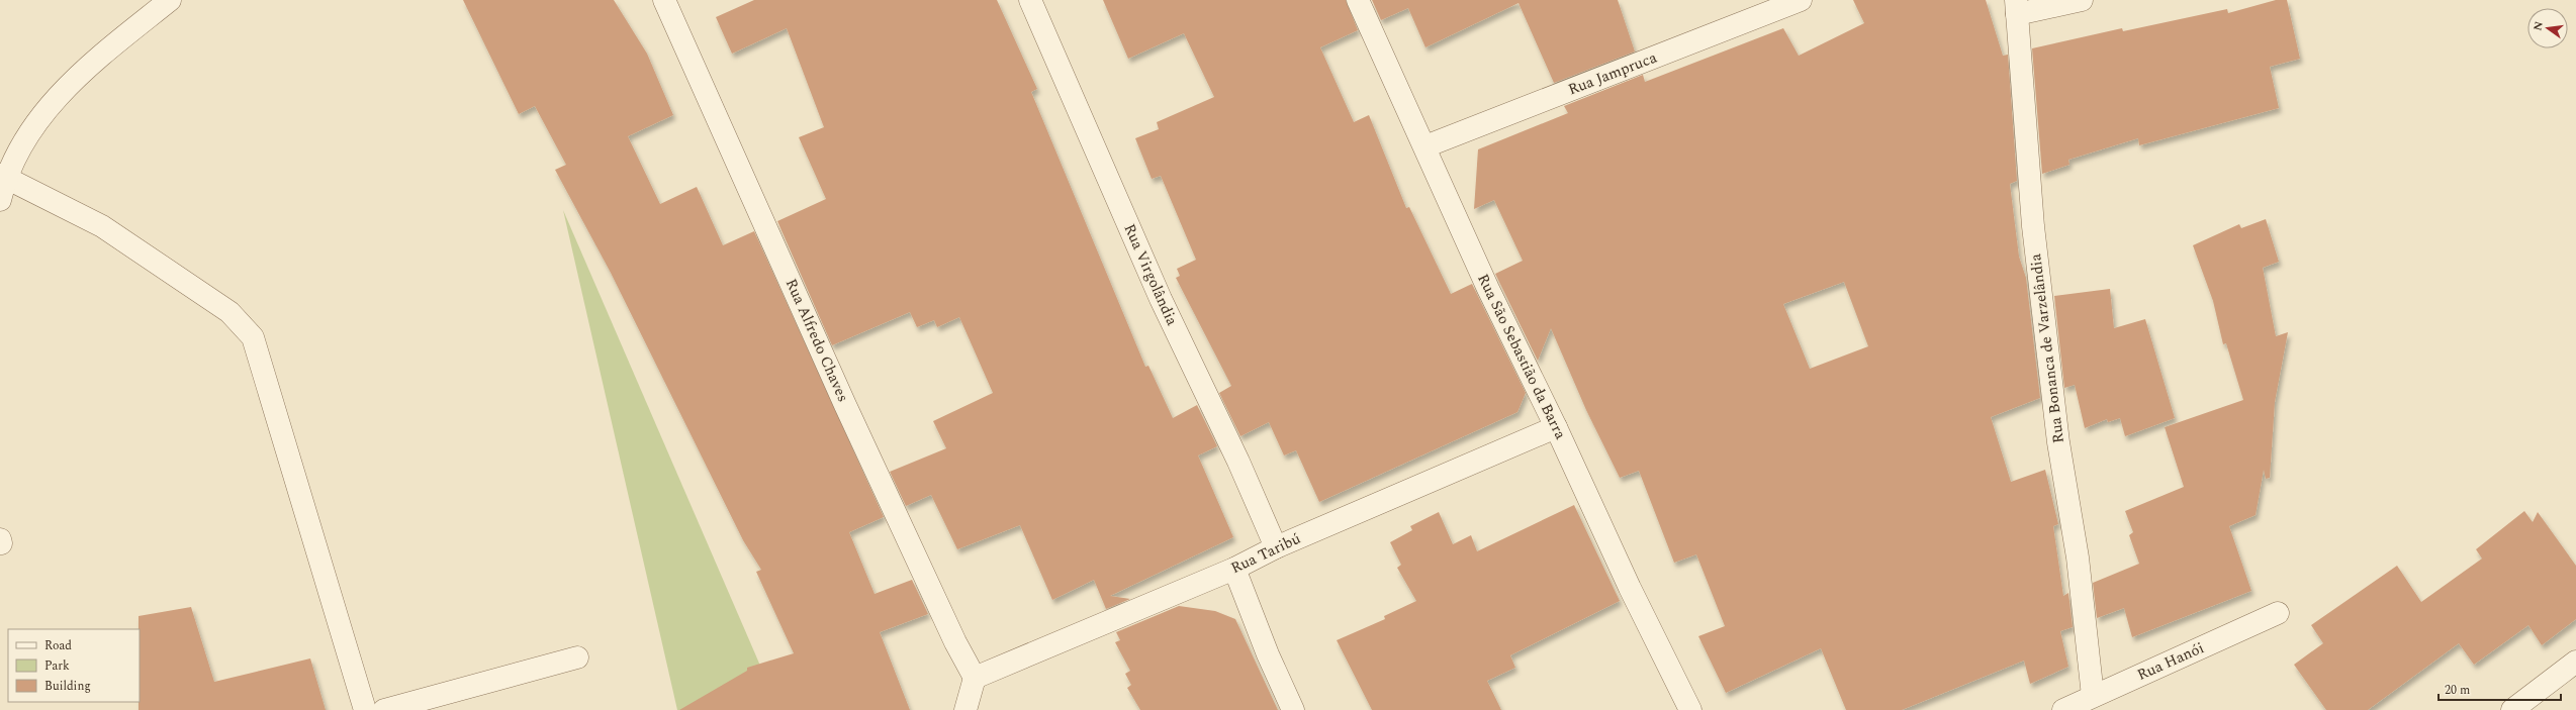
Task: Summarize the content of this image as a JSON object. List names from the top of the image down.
{
  "streets": {
    "street": [
      "Rua Jampruca",
      "Rua Virgolândia",
      "Rua Alfredo Chaves",
      "Rua Bonanca de Varzelândia",
      "Rua São Sebastião da Barra",
      "Rua Taribú",
      "Rua Hanói"
    ]
  },
  "crossings": [
    ["Rua Jampruca", "Rua São Sebastião da Barra"],
    ["Rua Virgolândia", "Rua Taribú"],
    ["Rua Alfredo Chaves", "Rua Taribú"],
    ["Rua Bonanca de Varzelândia", "Rua Hanói"],
    ["Rua São Sebastião da Barra", "Rua Taribú"]
  ],
  "legend": ["Road", "Park", "Building"],
  "scale_bar": "20 m",
  "north": "left"
}
